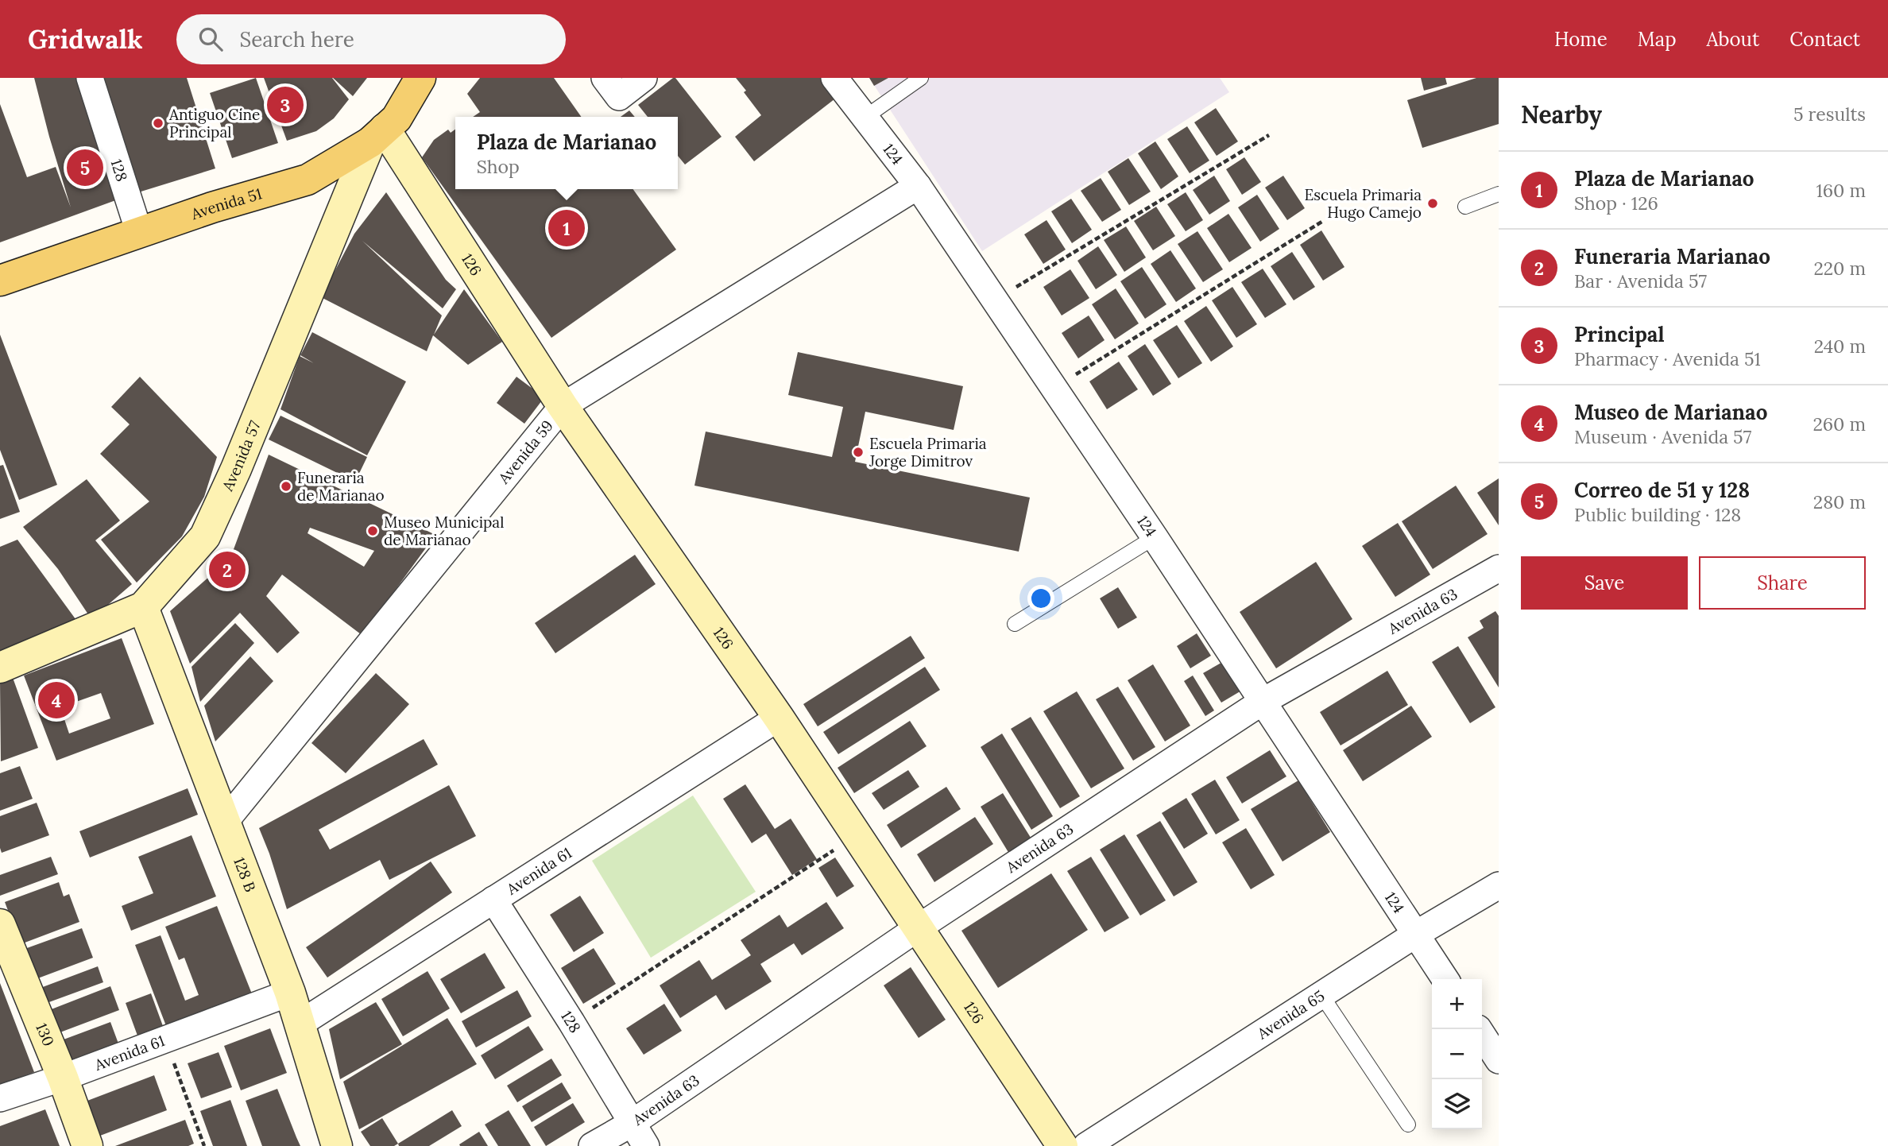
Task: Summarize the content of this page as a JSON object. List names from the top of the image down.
{
  "streets": {
    "main road": ["Avenida 51"],
    "street": [
      "124",
      "128",
      "126",
      "Avenida 59",
      "Avenida 57",
      "Avenida 63",
      "Avenida 61",
      "128 B",
      "Avenida 65",
      "130"
    ]
  },
  "crossings": [
    ["124", "Avenida 59"],
    ["124", "Avenida 63"],
    ["124", "Avenida 65"],
    ["128", "Avenida 51"],
    ["128", "Avenida 63"],
    ["128", "Avenida 61"],
    ["Avenida 51", "126"],
    ["Avenida 51", "Avenida 57"],
    ["126", "Avenida 59"],
    ["126", "Avenida 57"],
    ["126", "Avenida 63"],
    ["126", "Avenida 61"],
    ["Avenida 59", "128 B"],
    ["Avenida 57", "128 B"],
    ["Avenida 61", "128 B"],
    ["Avenida 61", "130"]
  ],
  "places": [
    "Antiguo Cine Principal",
    "Escuela Primaria Hugo Camejo",
    "Escuela Primaria Jorge Dimitrov",
    "Funeraria de Marianao",
    "Museo Municipal de Marianao"
  ],
  "page": {
    "header": "Gridwalk",
    "search": "Search here",
    "nav": [
      "Home",
      "Map",
      "About",
      "Contact"
    ],
    "heading": ["Nearby", "5 results"],
    "pins": [
      "3",
      "5",
      "1",
      "2",
      "4"
    ],
    "popup": ["Plaza de Marianao", "Shop"],
    "list": [
      {
        "mark": "1",
        "name": "Plaza de Marianao",
        "note": "Shop · 126",
        "value": "160 m"
      },
      {
        "mark": "2",
        "name": "Funeraria Marianao",
        "note": "Bar · Avenida 57",
        "value": "220 m"
      },
      {
        "mark": "3",
        "name": "Principal",
        "note": "Pharmacy · Avenida 51",
        "value": "240 m"
      },
      {
        "mark": "4",
        "name": "Museo de Marianao",
        "note": "Museum · Avenida 57",
        "value": "260 m"
      },
      {
        "mark": "5",
        "name": "Correo de 51 y 128",
        "note": "Public building · 128",
        "value": "280 m"
      }
    ],
    "buttons": ["Save", "Share"],
    "map_buttons": ["+", "−"]
  }
}
